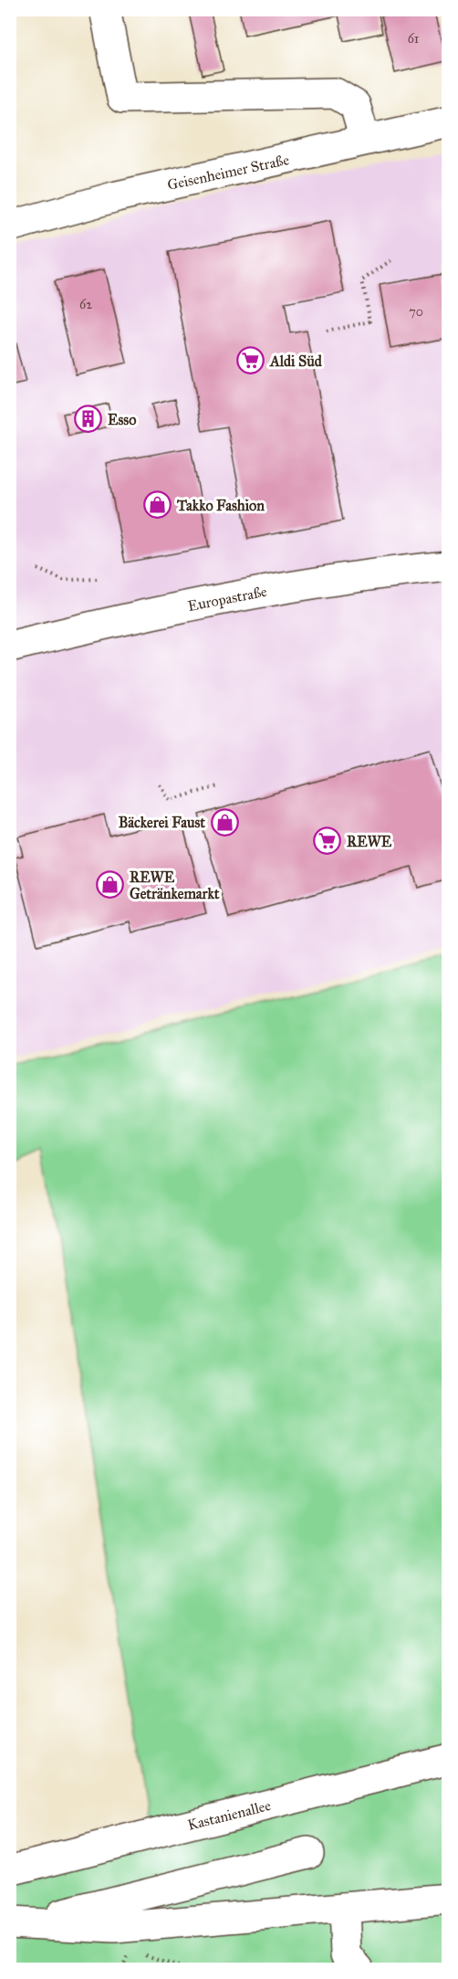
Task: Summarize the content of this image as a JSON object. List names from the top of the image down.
{
  "streets": {
    "street": ["Geisenheimer Straße", "Europastraße", "Kastanienallee"]
  },
  "places": {
    "supermarket": ["Aldi Süd", "REWE"],
    "building": ["Esso"],
    "shop": ["Takko Fashion", "Bäckerei Faust", "REWE Getränkemarkt"]
  },
  "house_numbers": ["61", "62", "70"]
}
